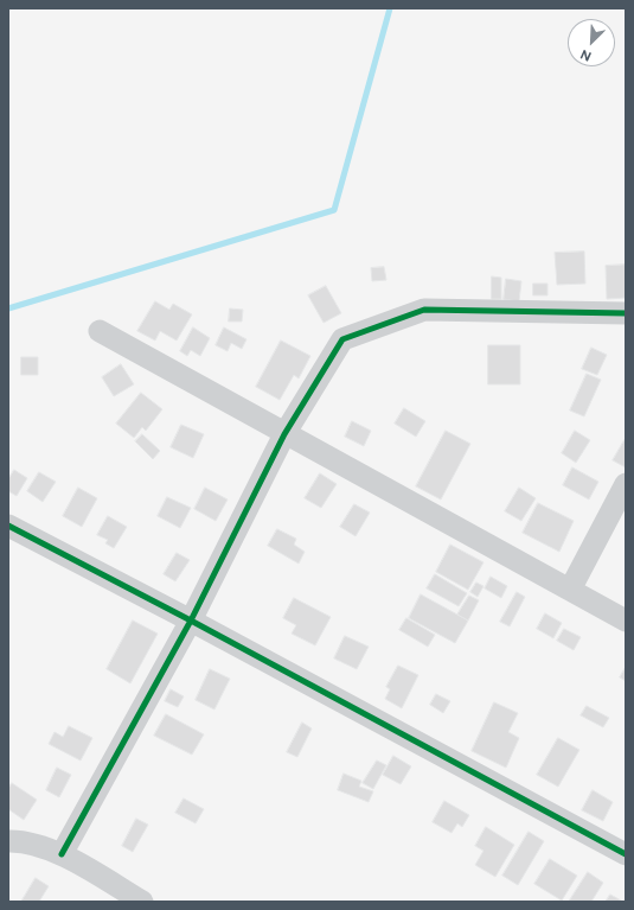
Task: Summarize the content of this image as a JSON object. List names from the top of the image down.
{
  "north": "bottom left"
}
